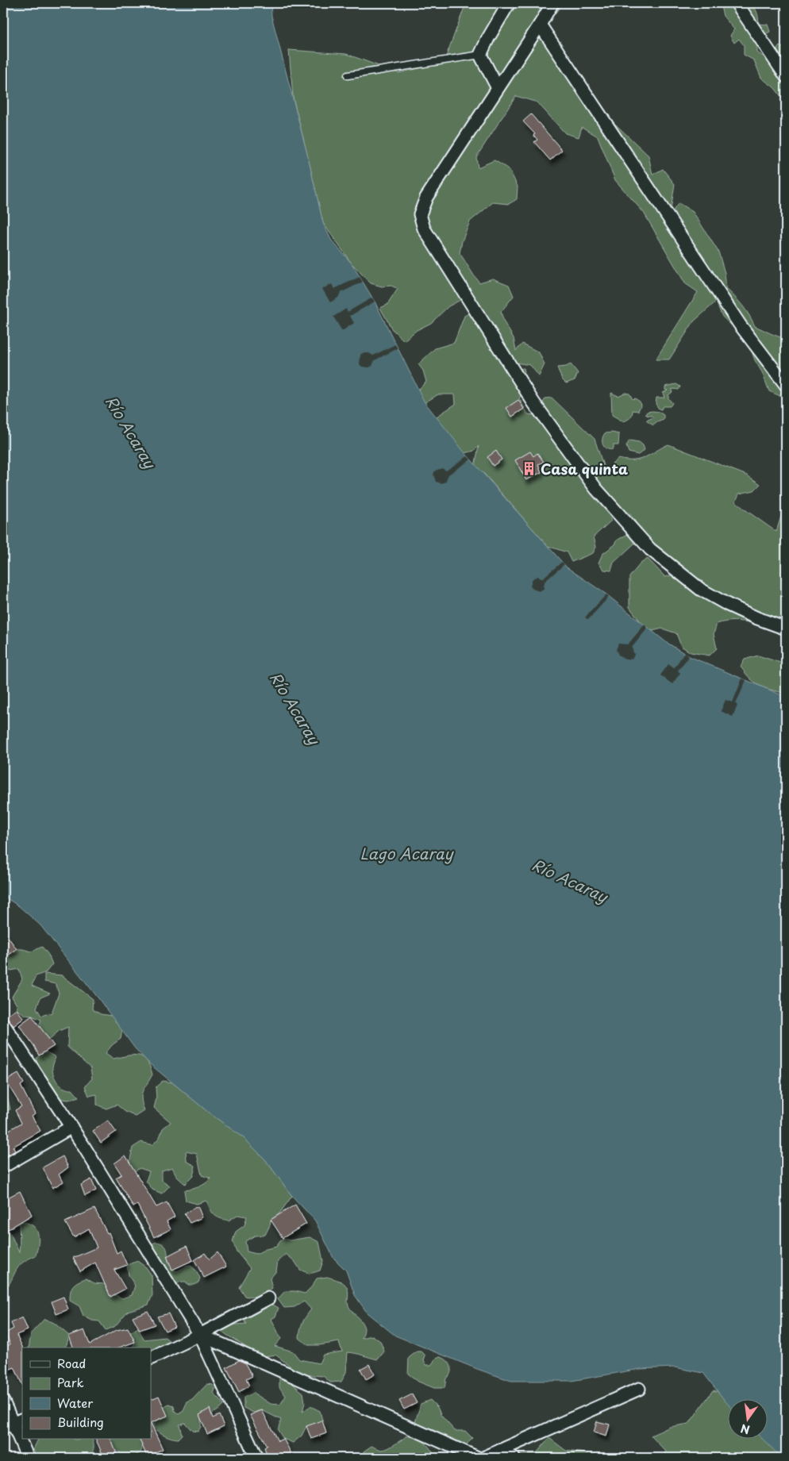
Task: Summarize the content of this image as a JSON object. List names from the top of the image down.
{
  "water": ["Río Acaray", "Lago Acaray"],
  "places": {
    "building": ["Casa quinta"]
  },
  "legend": [
    "Road",
    "Park",
    "Water",
    "Building"
  ],
  "north": "bottom"
}
